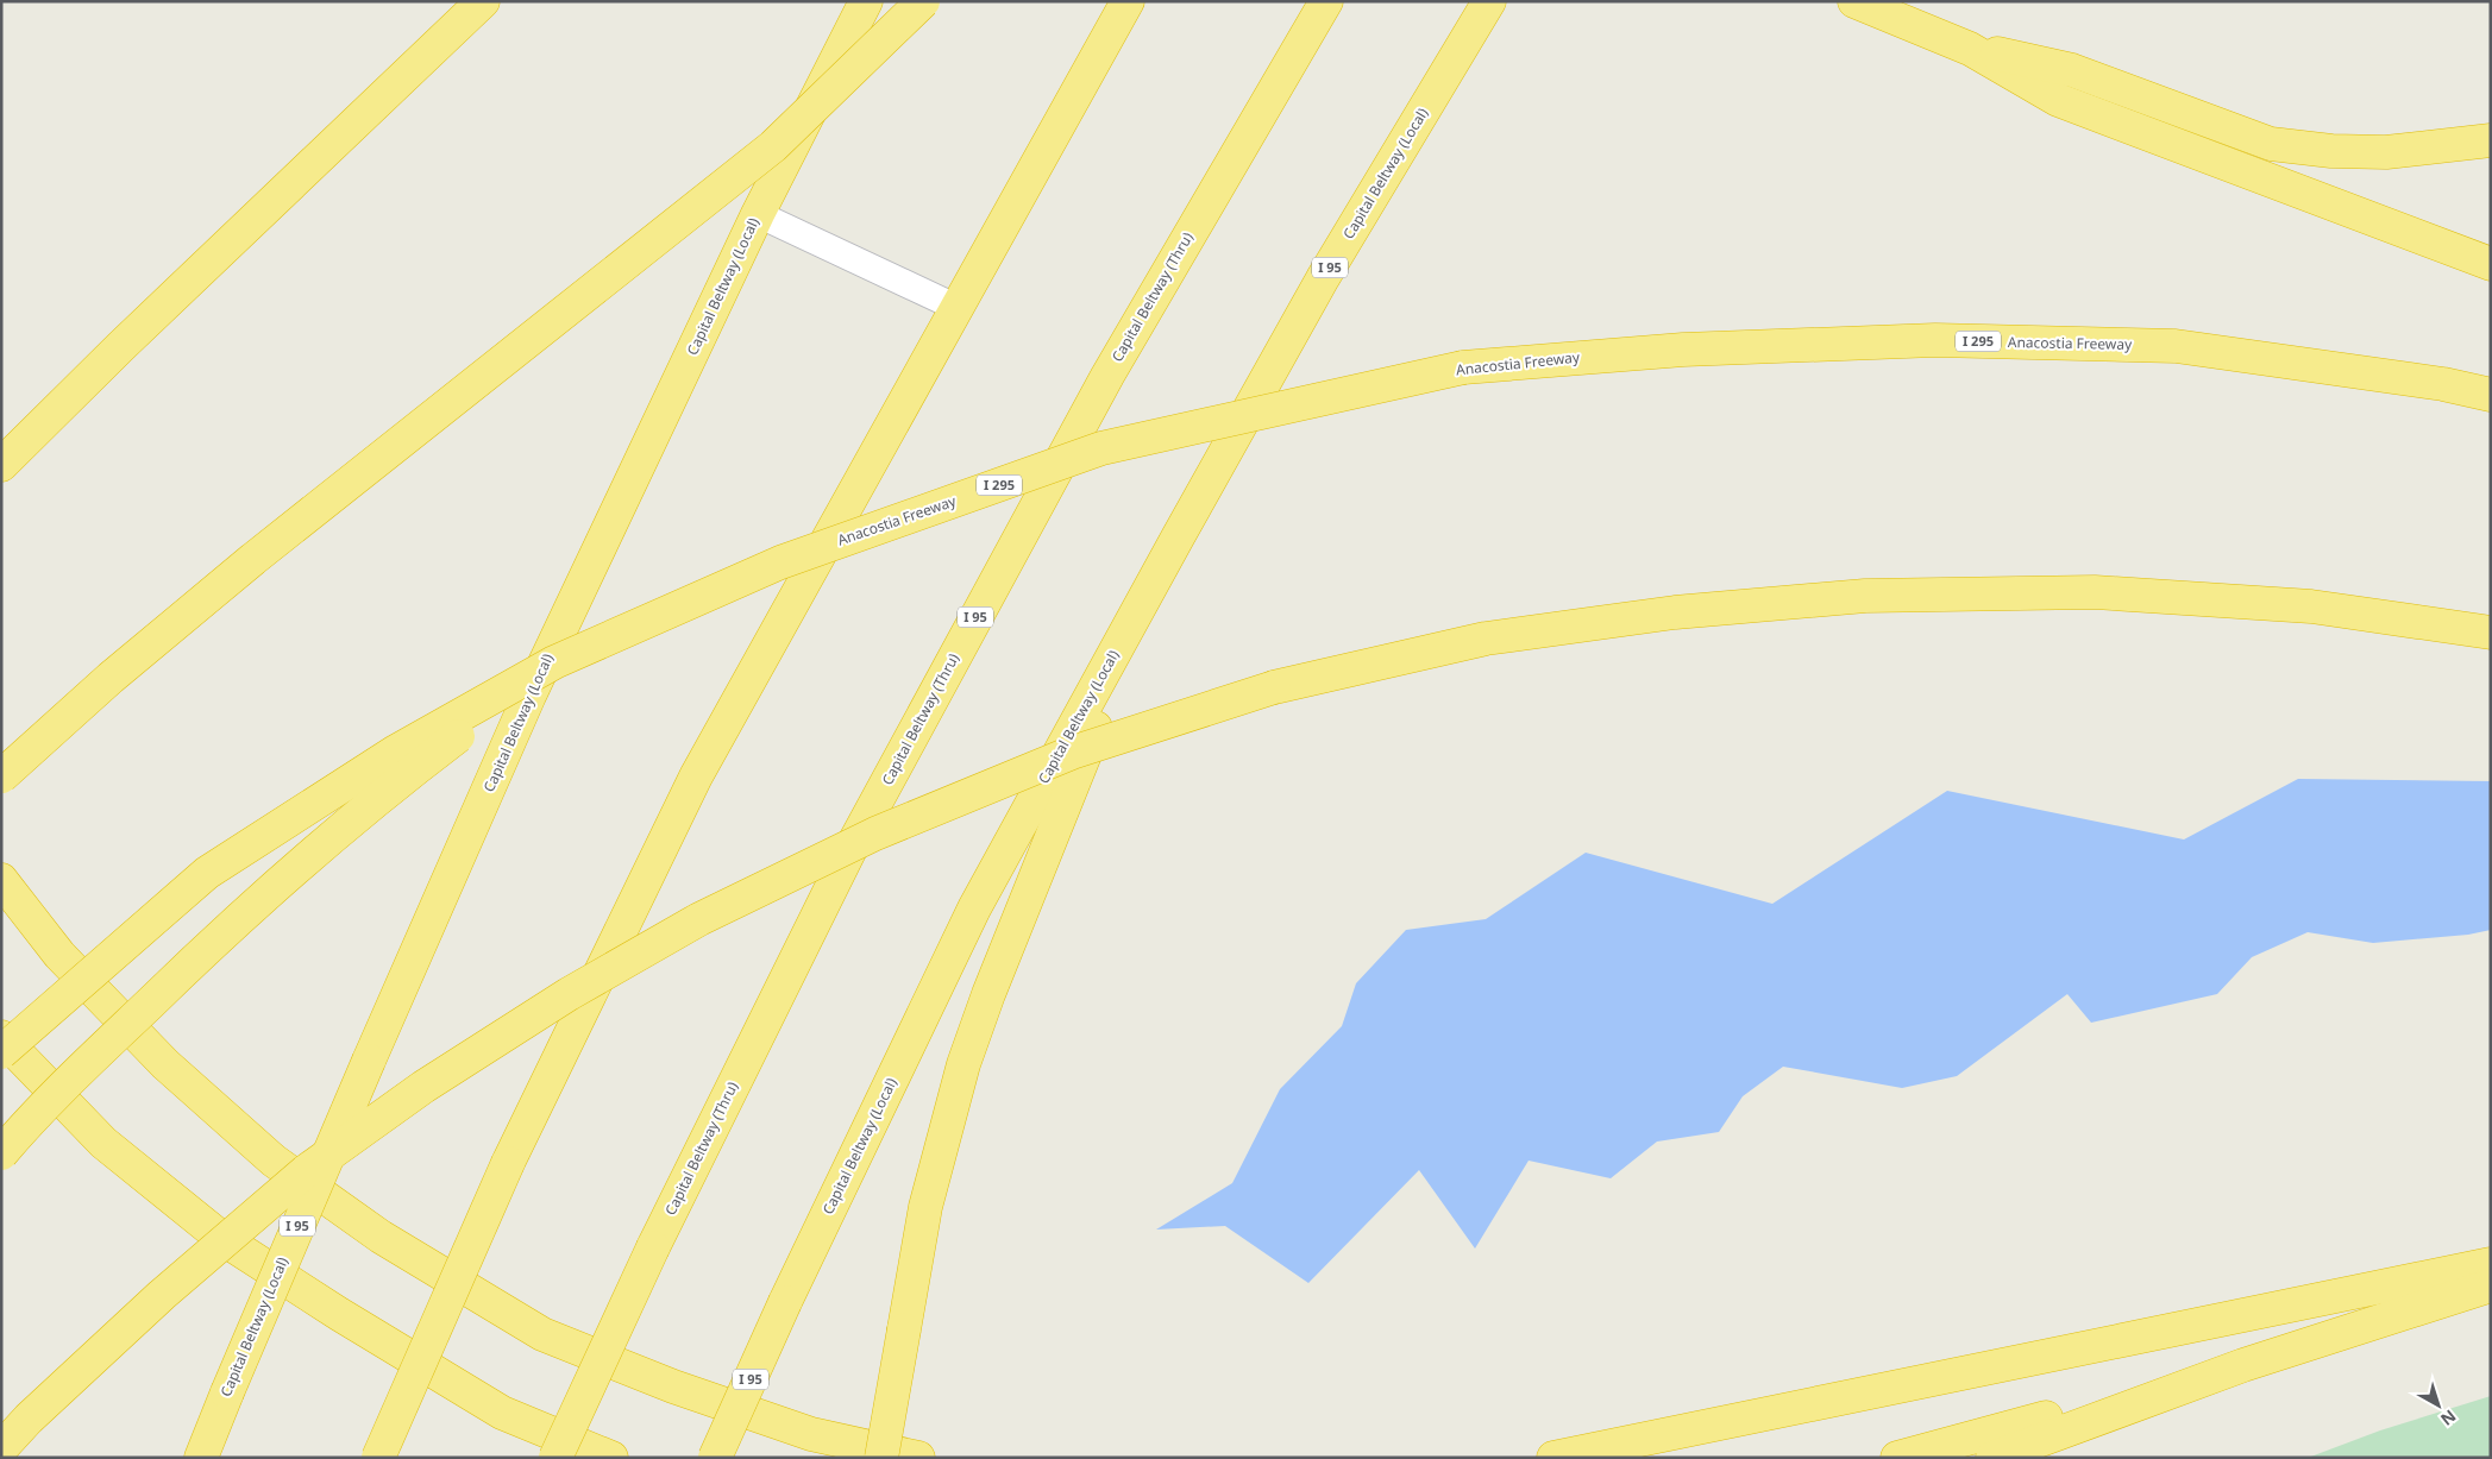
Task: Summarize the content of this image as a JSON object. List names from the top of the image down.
{
  "streets": {
    "highway": [
      "Capital Beltway (Local)",
      "I 95",
      "Capital Beltway (Thru)",
      "I 295",
      "Anacostia Freeway"
    ]
  },
  "north": "bottom right"
}
